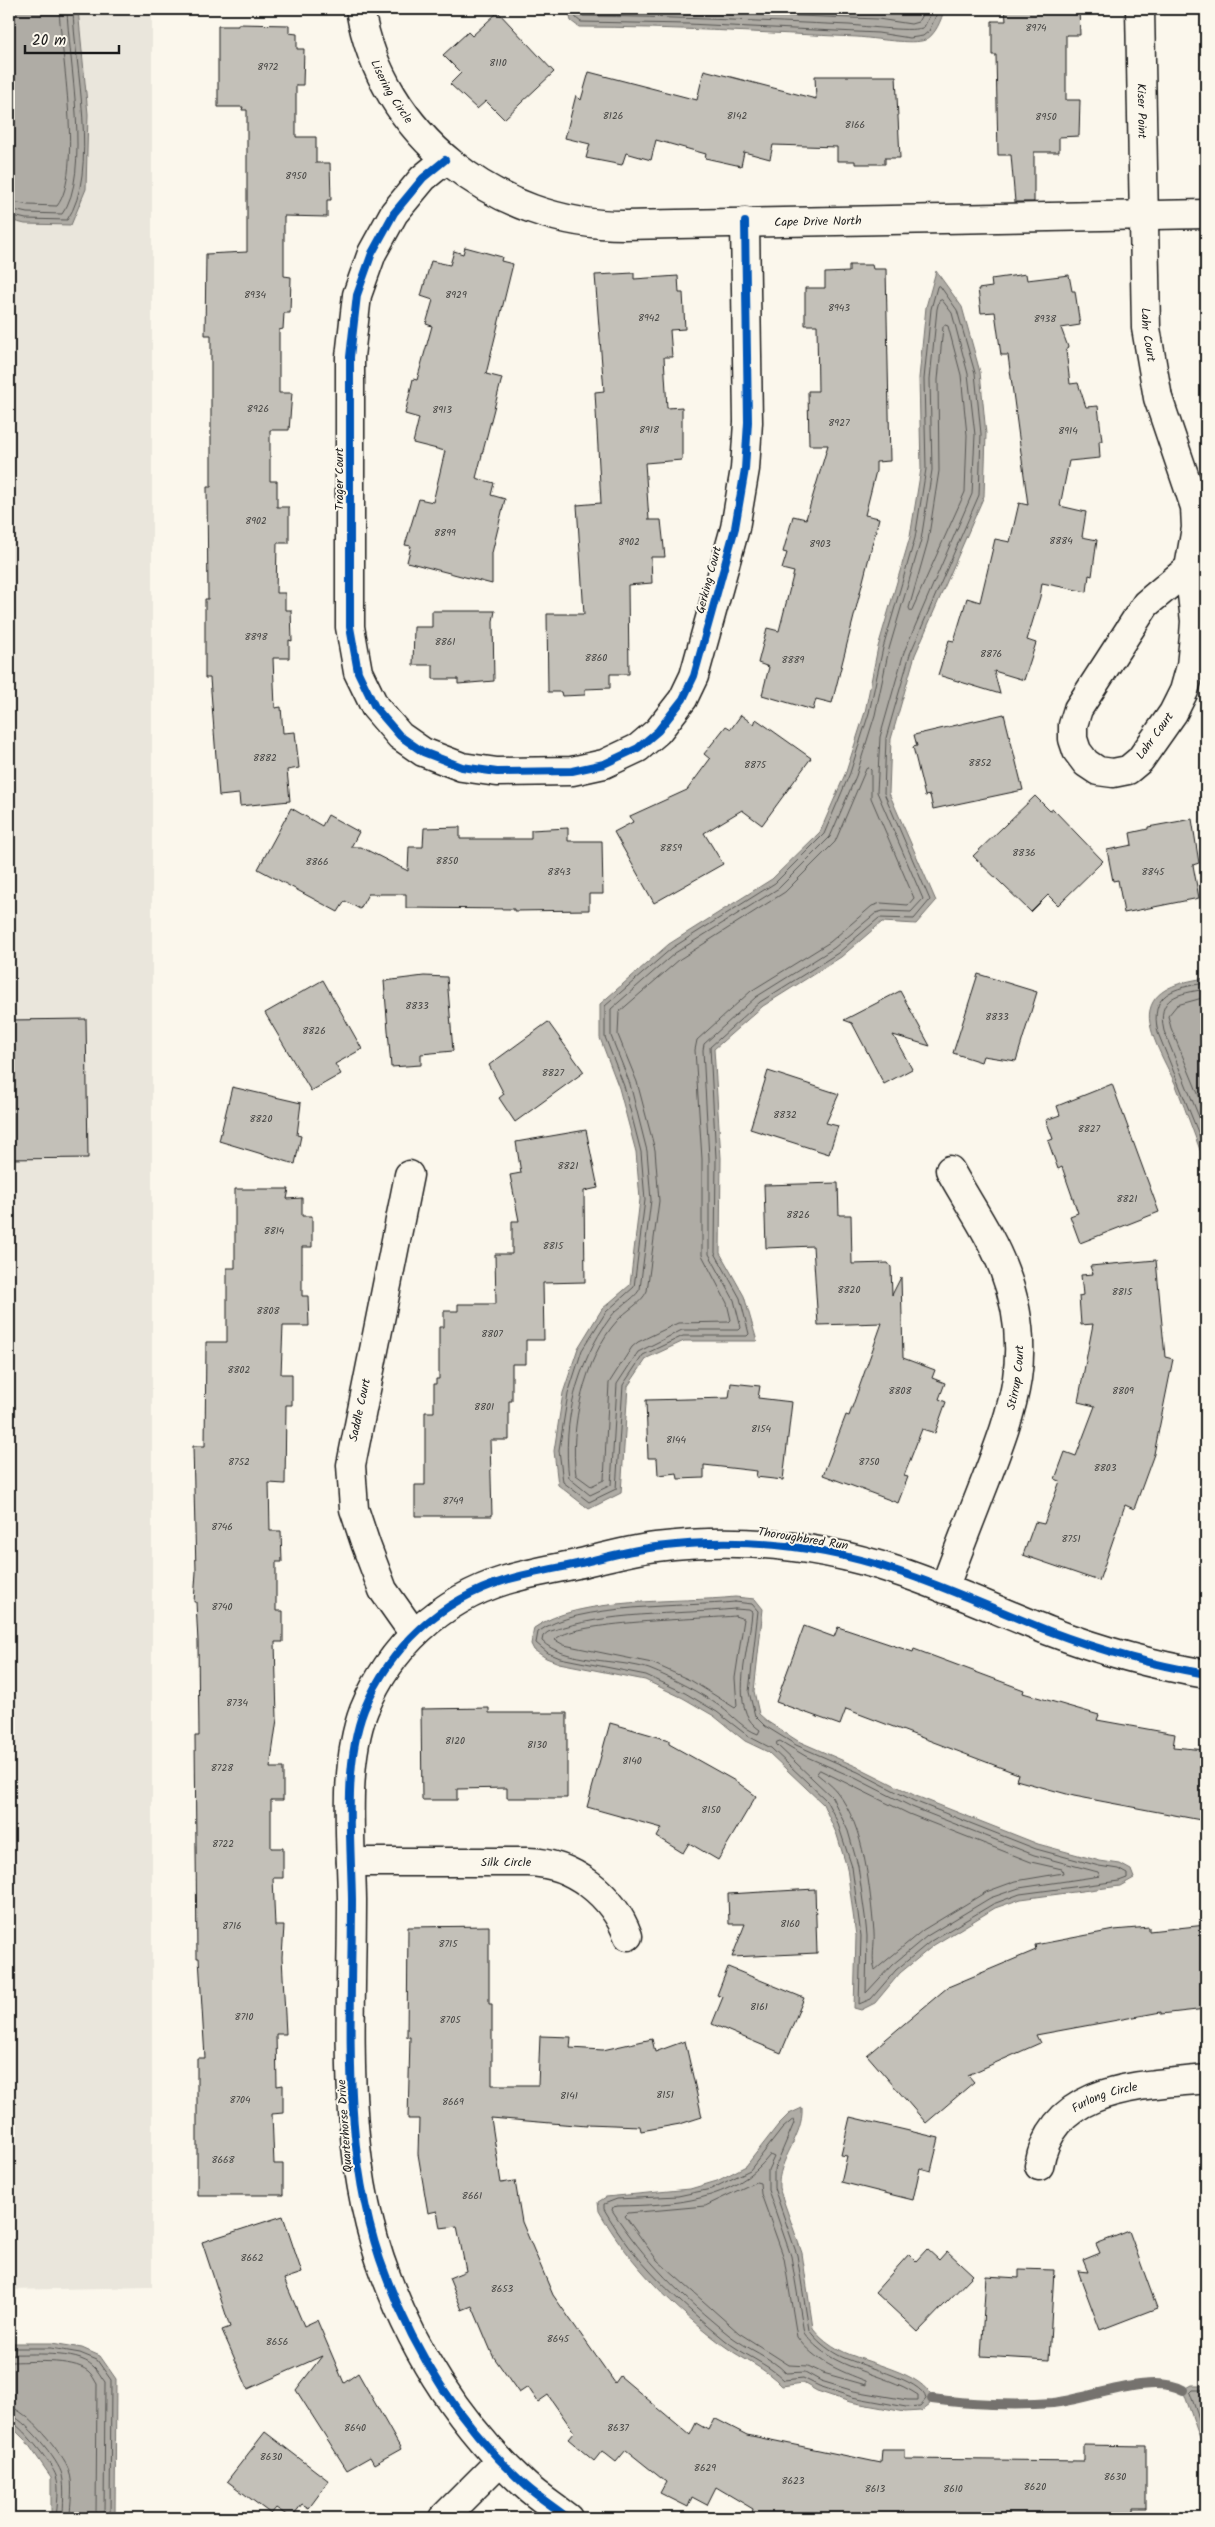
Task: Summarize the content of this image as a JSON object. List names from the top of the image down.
{
  "streets": {
    "street": [
      "Lisering Circle",
      "Kiser Point",
      "Cape Drive North",
      "Lahr Court",
      "Trager Court",
      "Gerking Court",
      "Stirrup Court",
      "Saddle Court",
      "Thoroughbred Run",
      "Silk Circle",
      "Furlong Circle",
      "Quarterhorse Drive"
    ]
  },
  "crossings": [
    ["Lisering Circle", "Cape Drive North"],
    ["Lisering Circle", "Trager Court"],
    ["Kiser Point", "Cape Drive North"],
    ["Kiser Point", "Lahr Court"],
    ["Cape Drive North", "Lahr Court"],
    ["Cape Drive North", "Trager Court"],
    ["Cape Drive North", "Gerking Court"],
    ["Trager Court", "Gerking Court"],
    ["Stirrup Court", "Thoroughbred Run"],
    ["Saddle Court", "Thoroughbred Run"],
    ["Thoroughbred Run", "Quarterhorse Drive"],
    ["Silk Circle", "Quarterhorse Drive"]
  ],
  "house_numbers": [
    "8974",
    "8110",
    "8972",
    "8126",
    "8142",
    "8950",
    "8166",
    "8950",
    "8934",
    "8929",
    "8943",
    "8942",
    "8938",
    "8926",
    "8913",
    "8927",
    "8918",
    "8914",
    "8902",
    "8899",
    "8884",
    "8902",
    "8903",
    "8898",
    "8861",
    "8876",
    "8860",
    "8889",
    "8882",
    "8852",
    "8875",
    "8859",
    "8836",
    "8850",
    "8866",
    "8843",
    "8845",
    "8833",
    "8833",
    "8826",
    "8827",
    "8832",
    "8820",
    "8827",
    "8821",
    "8821",
    "8826",
    "8814",
    "8815",
    "8820",
    "8815",
    "8808",
    "8807",
    "8802",
    "8808",
    "8809",
    "8801",
    "8154",
    "8144",
    "8752",
    "8750",
    "8803",
    "8749",
    "8746",
    "8751",
    "8740",
    "8734",
    "8120",
    "8130",
    "8140",
    "8728",
    "8150",
    "8722",
    "8160",
    "8716",
    "8715",
    "8161",
    "8710",
    "8705",
    "8151",
    "8141",
    "8704",
    "8669",
    "8668",
    "8661",
    "8662",
    "8653",
    "8645",
    "8656",
    "8640",
    "8637",
    "8630",
    "8629",
    "8630",
    "8623",
    "8620",
    "8613",
    "8610"
  ],
  "scale_bar": "20 m"
}
